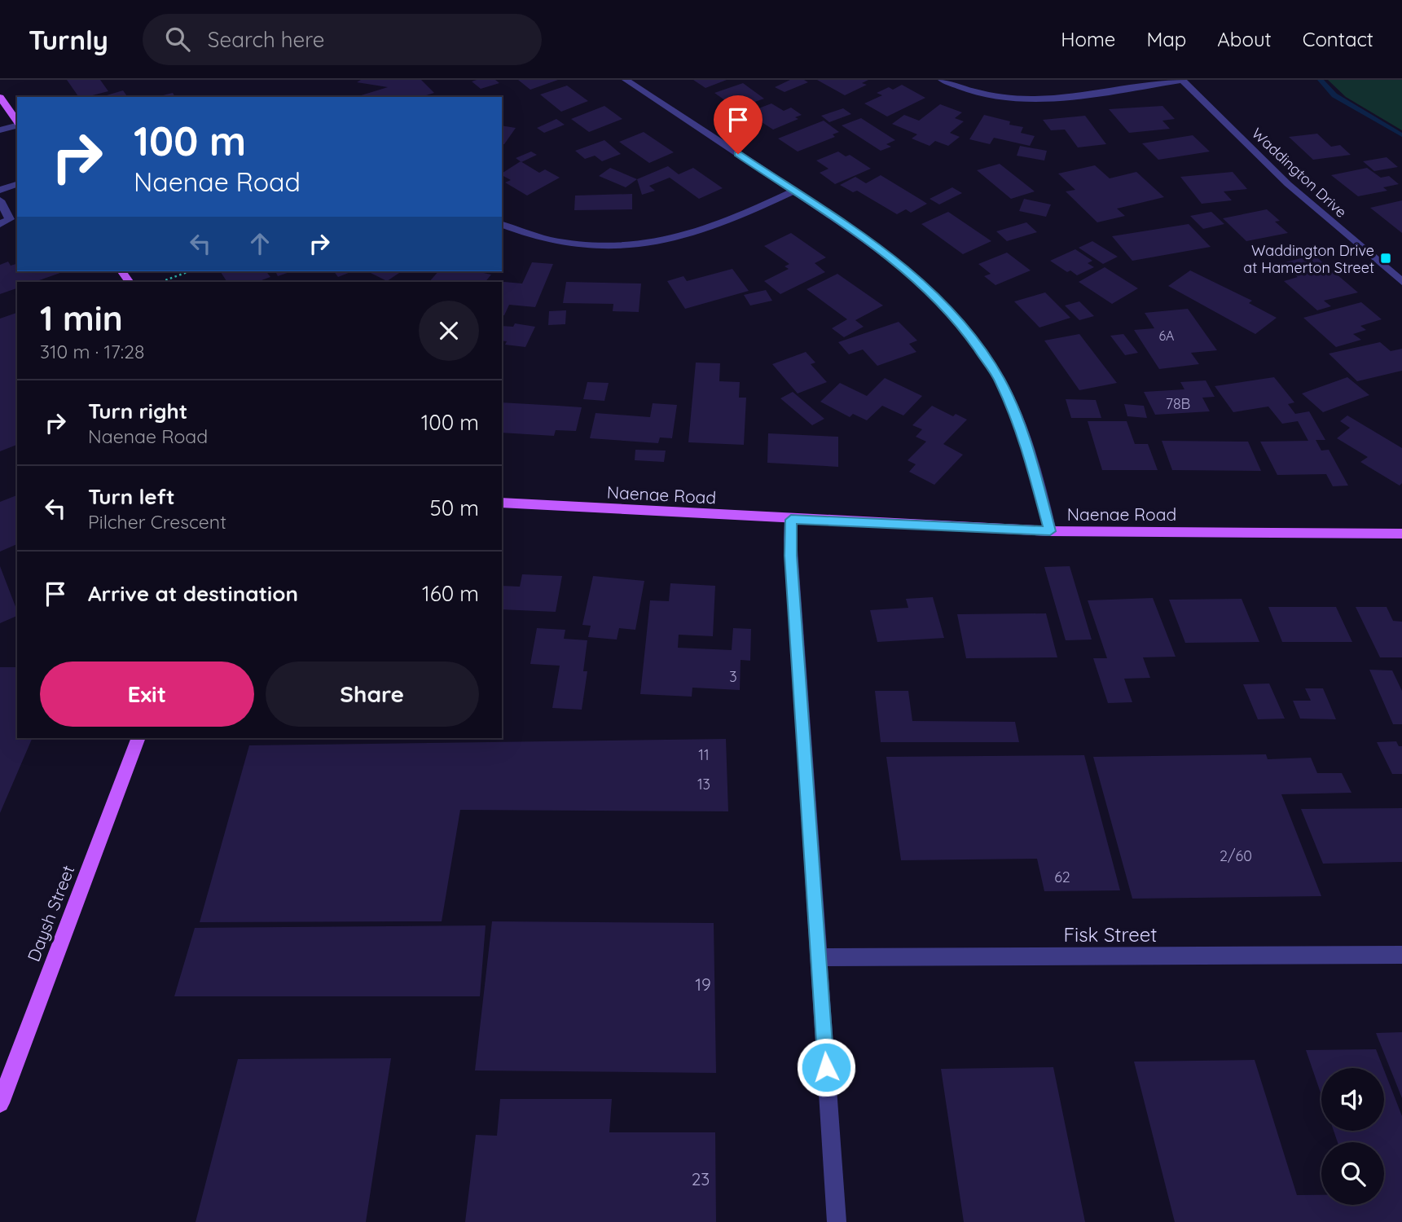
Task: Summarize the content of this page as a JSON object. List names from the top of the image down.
{
  "streets": {
    "main road": ["Naenae Road", "Daysh Street"],
    "street": ["Waddington Drive", "Fisk Street"]
  },
  "places": {
    "transit": ["Waddington Drive at Hamerton Street"]
  },
  "house_numbers": [
    "6A",
    "78B",
    "3",
    "11",
    "13",
    "2/60",
    "62",
    "19",
    "23"
  ],
  "page": {
    "header": "Turnly",
    "search": "Search here",
    "nav": [
      "Home",
      "Map",
      "About",
      "Contact"
    ],
    "turn": ["100 m", "Naenae Road"],
    "heading": ["1 min", "310 m · 17:28"],
    "list": [
      {
        "name": "Turn right",
        "note": "Naenae Road",
        "value": "100 m"
      },
      {
        "name": "Turn left",
        "note": "Pilcher Crescent",
        "value": "50 m"
      },
      {
        "name": "Arrive at destination",
        "value": "160 m"
      }
    ],
    "buttons": ["Exit", "Share"]
  }
}
